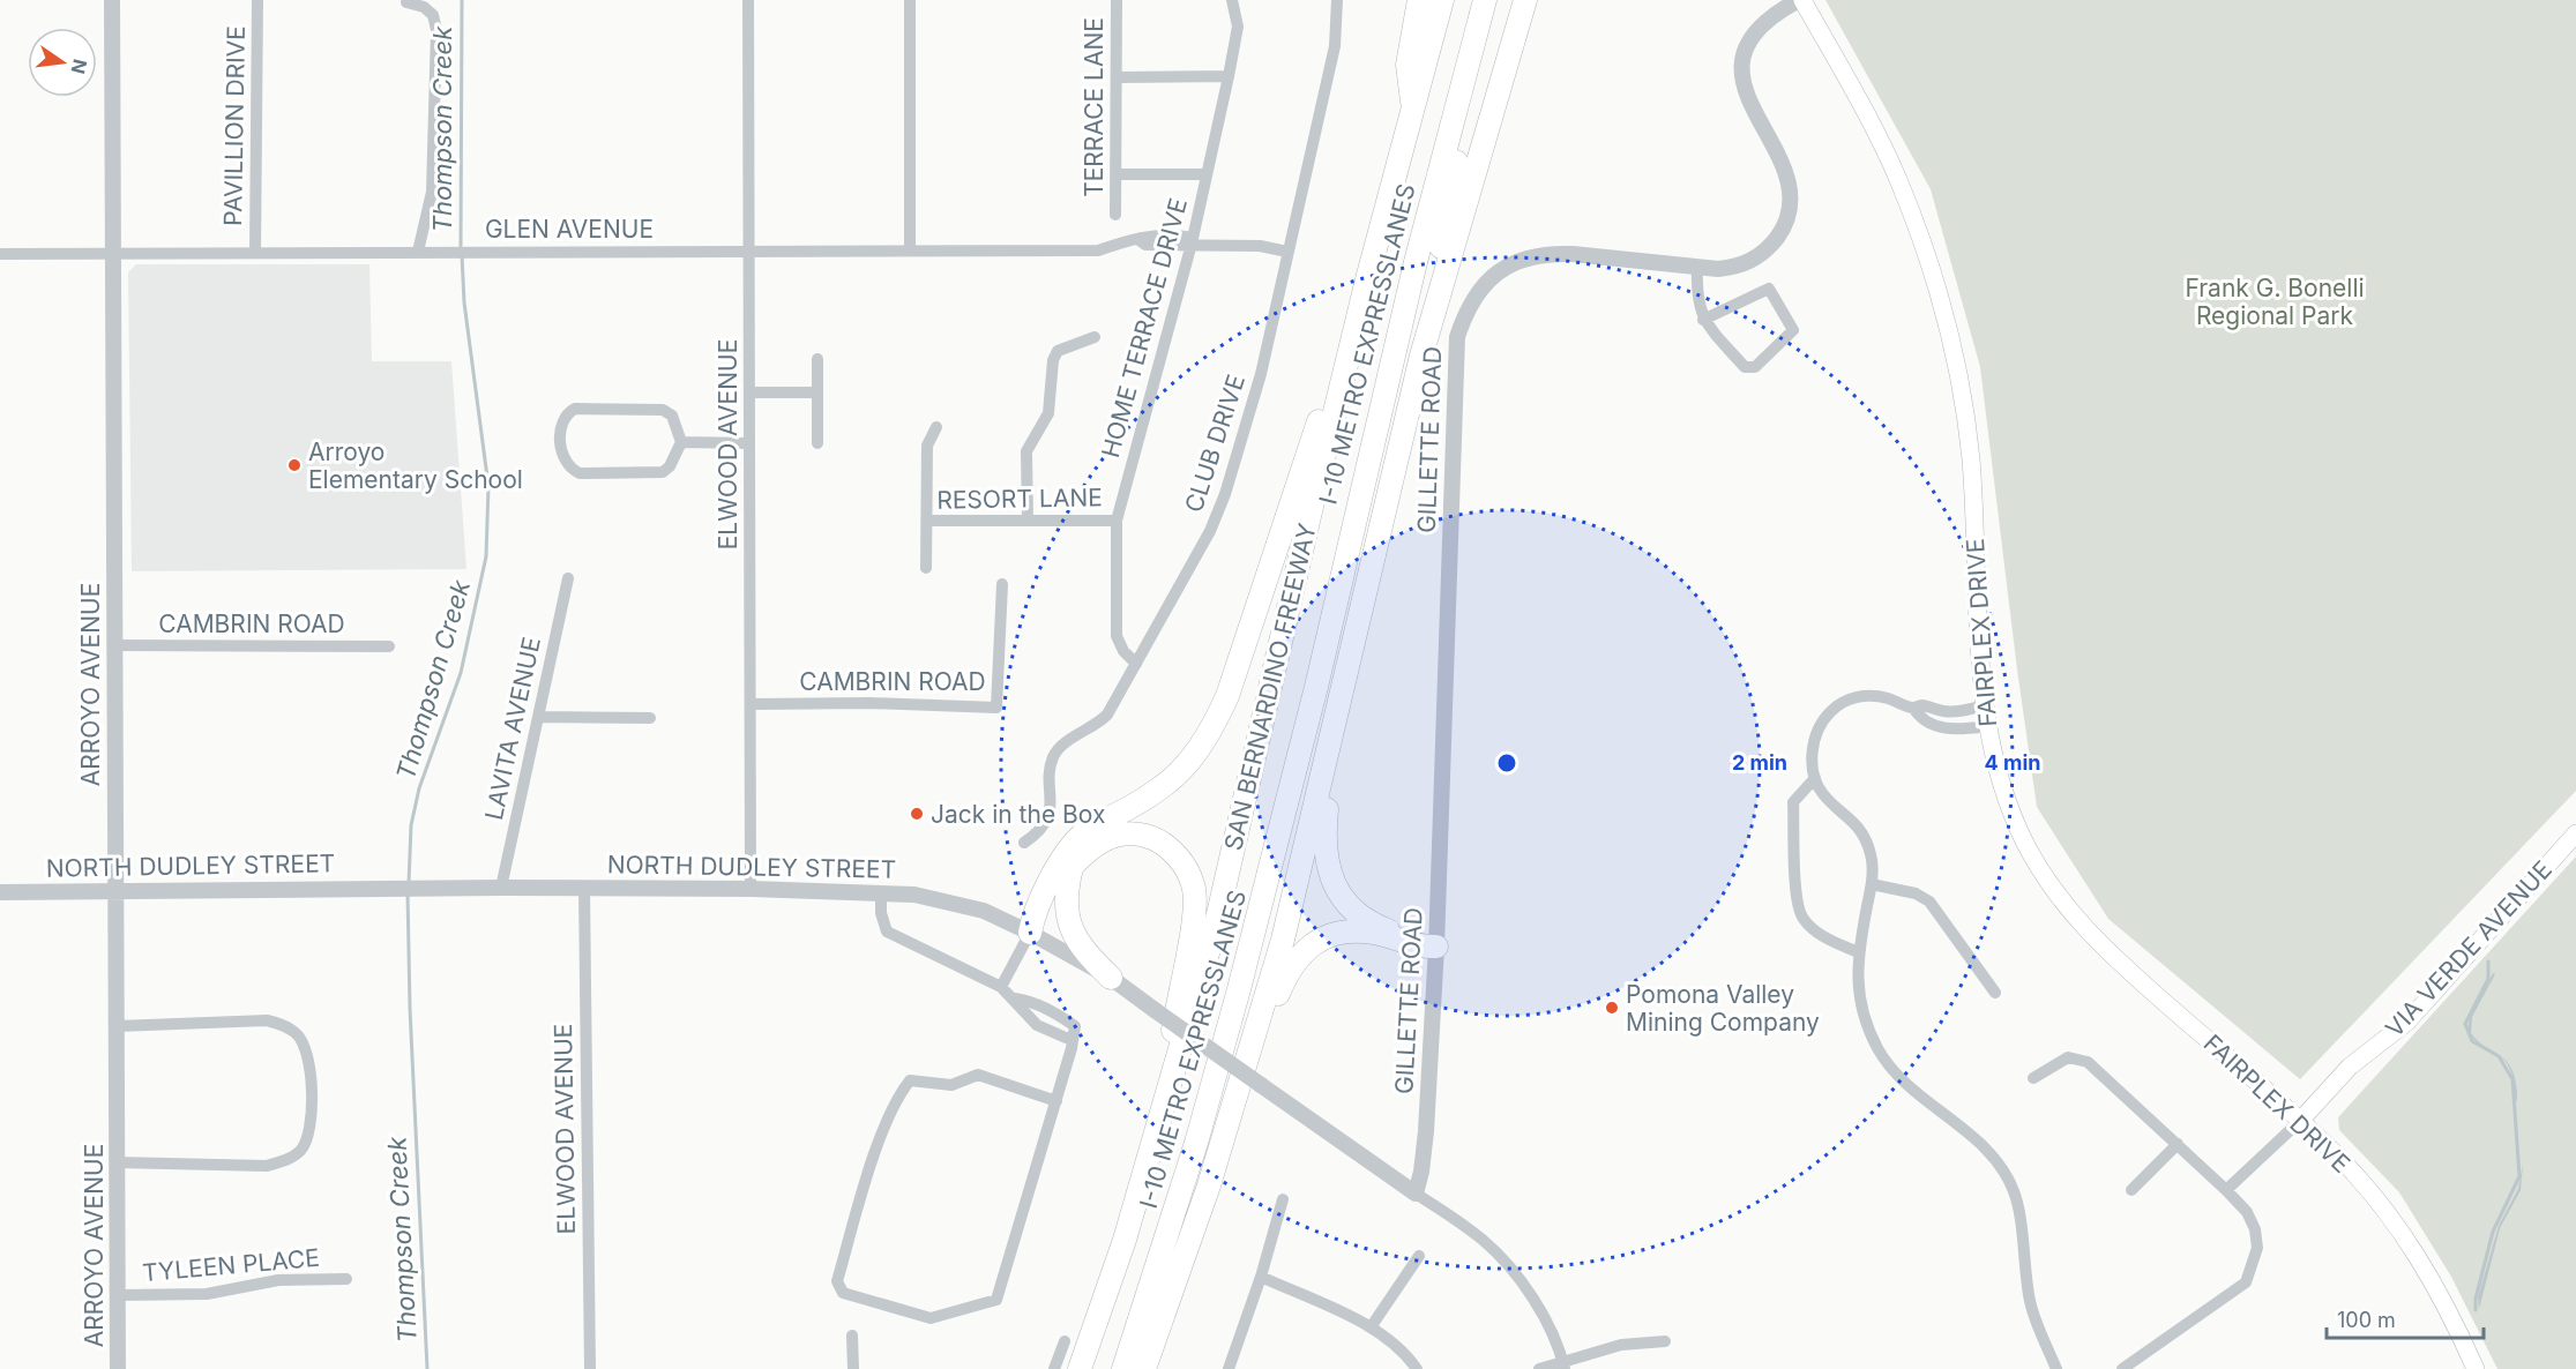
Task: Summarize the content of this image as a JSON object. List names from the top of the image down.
{
  "streets": {
    "highway": ["I-10 METRO EXPRESSLANES", "SAN BERNARDINO FREEWAY"],
    "main road": ["FAIRPLEX DRIVE", "VIA VERDE AVENUE"],
    "street": [
      "TERRACE LANE",
      "PAVILLION DRIVE",
      "GLEN AVENUE",
      "HOME TERRACE DRIVE",
      "GILLETTE ROAD",
      "CLUB DRIVE",
      "ELWOOD AVENUE",
      "RESORT LANE",
      "CAMBRIN ROAD",
      "ARROYO AVENUE",
      "LAVITA AVENUE",
      "NORTH DUDLEY STREET",
      "TYLEEN PLACE"
    ]
  },
  "crossings": [
    ["PAVILLION DRIVE", "GLEN AVENUE"],
    ["GLEN AVENUE", "HOME TERRACE DRIVE"],
    ["GLEN AVENUE", "CLUB DRIVE"],
    ["GLEN AVENUE", "ELWOOD AVENUE"],
    ["GLEN AVENUE", "ARROYO AVENUE"],
    ["HOME TERRACE DRIVE", "CLUB DRIVE"],
    ["HOME TERRACE DRIVE", "RESORT LANE"],
    ["I-10 METRO EXPRESSLANES", "SAN BERNARDINO FREEWAY"],
    ["GILLETTE ROAD", "FAIRPLEX DRIVE"],
    ["GILLETTE ROAD", "NORTH DUDLEY STREET"],
    ["ELWOOD AVENUE", "CAMBRIN ROAD"],
    ["ELWOOD AVENUE", "NORTH DUDLEY STREET"],
    ["CAMBRIN ROAD", "ARROYO AVENUE"],
    ["FAIRPLEX DRIVE", "VIA VERDE AVENUE"],
    ["ARROYO AVENUE", "NORTH DUDLEY STREET"],
    ["ARROYO AVENUE", "TYLEEN PLACE"],
    ["LAVITA AVENUE", "NORTH DUDLEY STREET"]
  ],
  "water": ["Thompson Creek"],
  "parks": ["Frank G. Bonelli Regional Park"],
  "places": ["Arroyo Elementary School", "Jack in the Box", "Pomona Valley Mining Company"],
  "scale_bar": "100 m",
  "north": "right",
  "rings": ["2 min", "4 min"]
}
